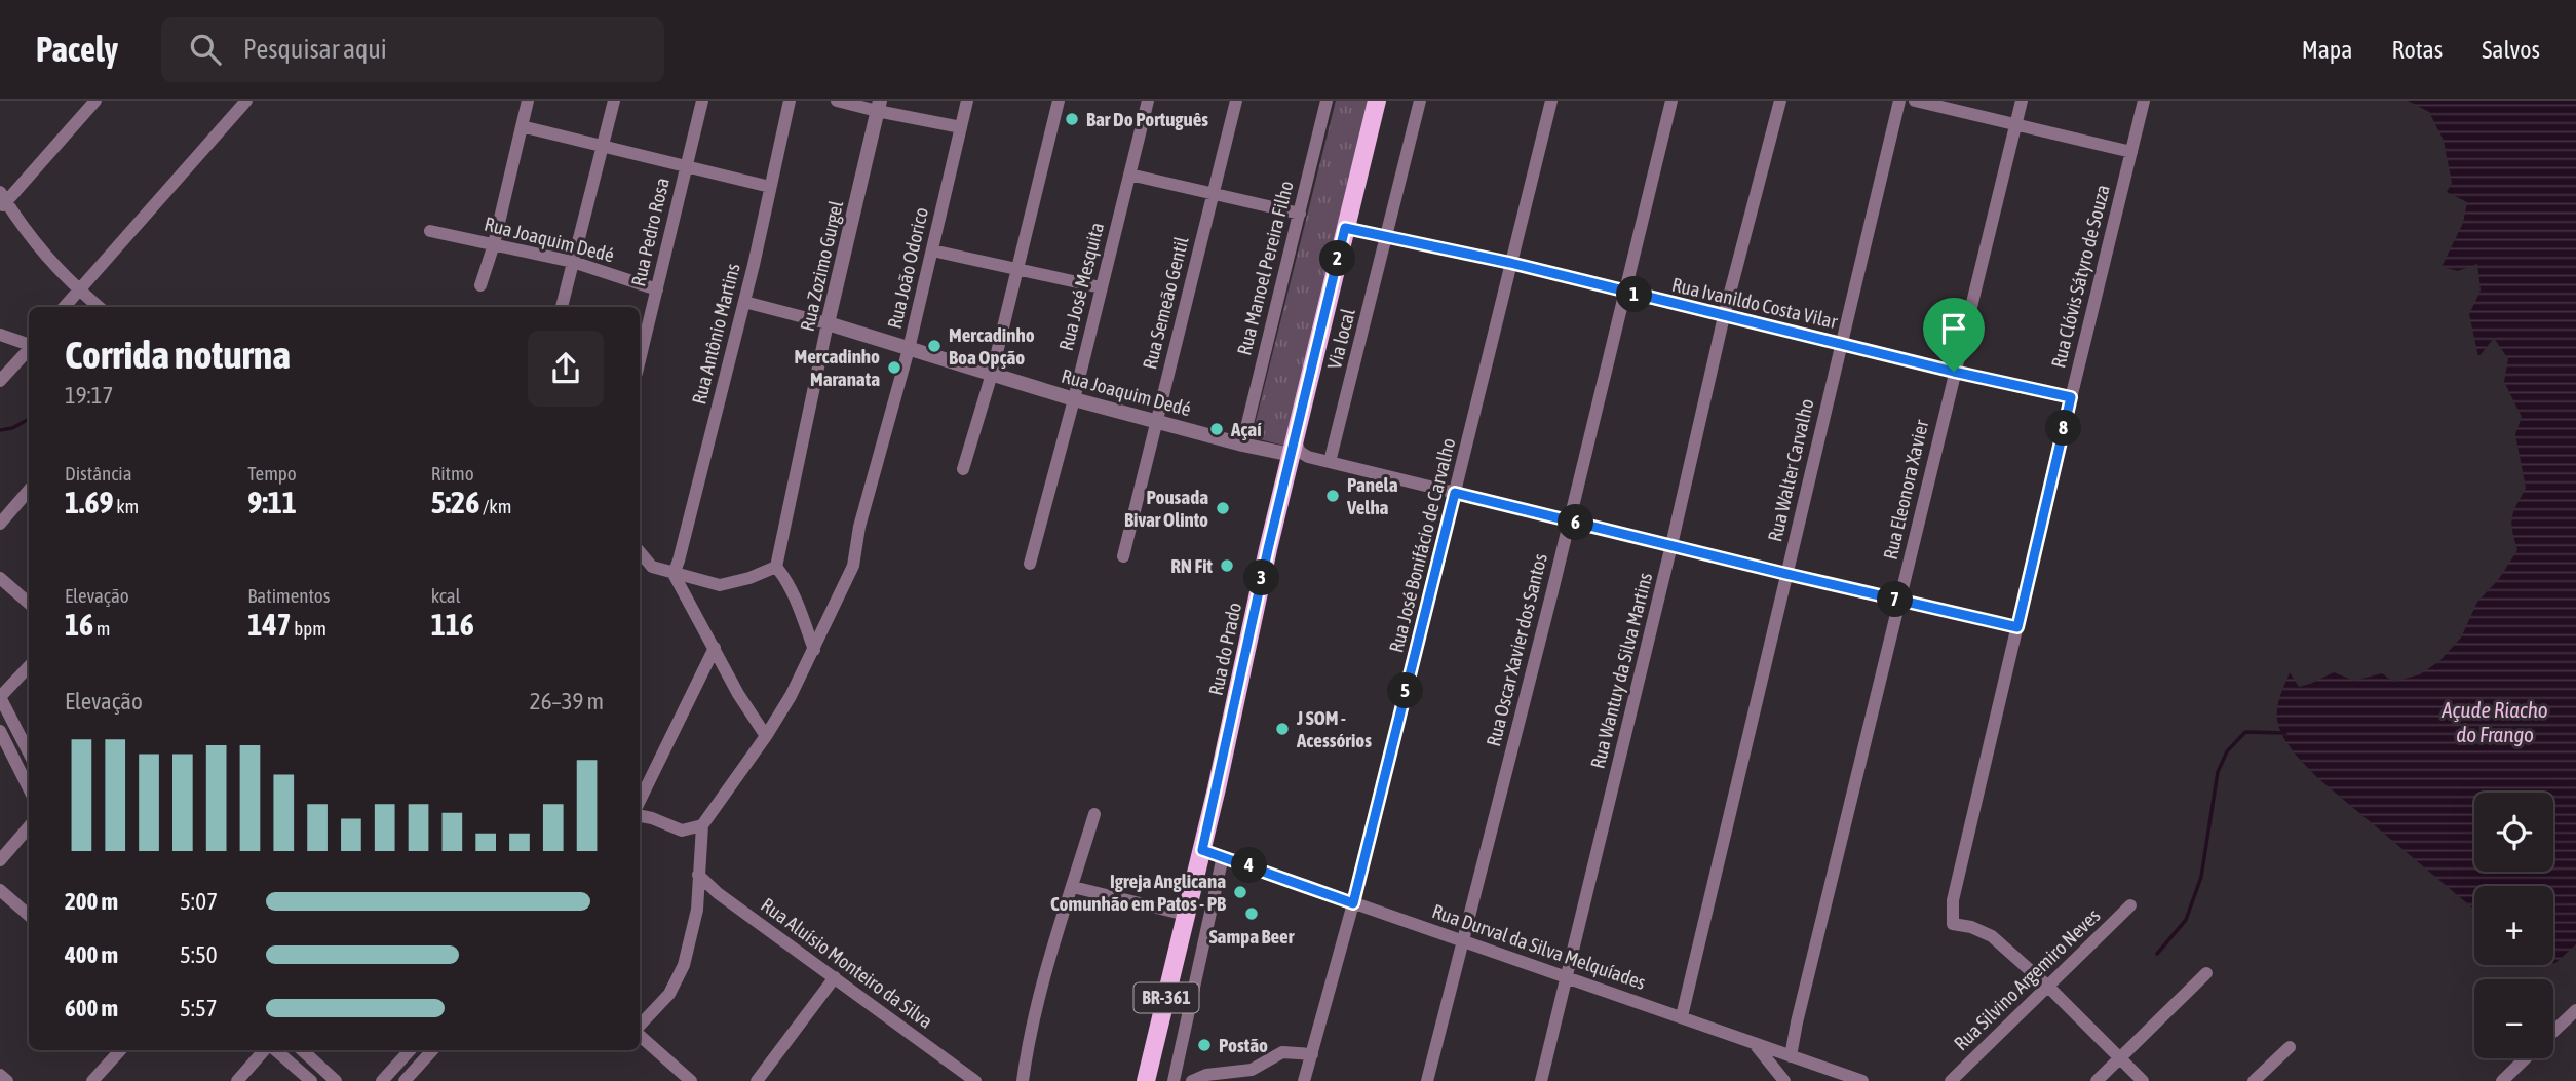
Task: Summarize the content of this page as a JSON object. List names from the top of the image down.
{
  "streets": {
    "main road": ["Rua do Prado", "BR-361"],
    "street": [
      "Rua Pedro Rosa",
      "Rua Joaquim Dedé",
      "Rua Zozimo Gurgel",
      "Rua João Odorico",
      "Rua Manoel Pereira Filho",
      "Rua Clóvis Sátyro de Souza",
      "Rua José Mesquita",
      "Rua Semeão Gentil",
      "Rua Ivanildo Costa Vilar",
      "Rua Antônio Martins",
      "Via local",
      "Rua Walter Carvalho",
      "Rua Eleonora Xavier",
      "Rua José Bonifácio de Carvalho",
      "Rua Oscar Xavier dos Santos",
      "Rua Wantuy da Silva Martins",
      "Rua Durval da Silva Melquíades",
      "Rua Aluísio Monteiro da Silva",
      "Rua Silvino Argemiro Neves"
    ]
  },
  "crossings": [
    ["Rua Pedro Rosa", "Rua Joaquim Dedé"],
    ["Rua Joaquim Dedé", "Rua Zozimo Gurgel"],
    ["Rua Joaquim Dedé", "Rua João Odorico"],
    ["Rua Joaquim Dedé", "Rua Manoel Pereira Filho"],
    ["Rua Joaquim Dedé", "Rua José Mesquita"],
    ["Rua Joaquim Dedé", "Rua Semeão Gentil"],
    ["Rua Joaquim Dedé", "Rua Antônio Martins"],
    ["Rua Joaquim Dedé", "Rua do Prado"],
    ["Rua Clóvis Sátyro de Souza", "Rua Ivanildo Costa Vilar"],
    ["Rua Clóvis Sátyro de Souza", "Rua Silvino Argemiro Neves"],
    ["Rua Ivanildo Costa Vilar", "Via local"],
    ["Rua Ivanildo Costa Vilar", "Rua Walter Carvalho"],
    ["Rua Ivanildo Costa Vilar", "Rua Eleonora Xavier"],
    ["Rua Ivanildo Costa Vilar", "Rua José Bonifácio de Carvalho"],
    ["Rua Ivanildo Costa Vilar", "Rua do Prado"],
    ["Rua Ivanildo Costa Vilar", "Rua Oscar Xavier dos Santos"],
    ["Rua Ivanildo Costa Vilar", "Rua Wantuy da Silva Martins"],
    ["Rua Walter Carvalho", "Rua Durval da Silva Melquíades"],
    ["Rua Eleonora Xavier", "Rua Durval da Silva Melquíades"],
    ["Rua José Bonifácio de Carvalho", "Rua Durval da Silva Melquíades"],
    ["Rua do Prado", "Rua Durval da Silva Melquíades"],
    ["Rua Oscar Xavier dos Santos", "Rua Durval da Silva Melquíades"],
    ["Rua Wantuy da Silva Martins", "Rua Durval da Silva Melquíades"]
  ],
  "water": ["Açude Riacho do Frango"],
  "places": [
    "Bar Do Português",
    "Mercadinho Boa Opção",
    "Mercadinho Maranata",
    "Açaí",
    "Panela Velha",
    "Pousada Bivar Olinto",
    "RN Fit",
    "J SOM - Acessórios",
    "Igreja Anglicana Comunhão em Patos - PB",
    "Sampa Beer",
    "Postão"
  ],
  "page": {
    "header": "Pacely",
    "search": "Pesquisar aqui",
    "nav": ["Mapa", "Rotas", "Salvos"],
    "pins": [
      "2",
      "1",
      "8",
      "6",
      "3",
      "7",
      "5",
      "4"
    ],
    "heading": ["Corrida noturna", "19:17"],
    "stats": [
      ["Distância", "1.69 km"],
      ["Tempo", "9:11"],
      ["Ritmo", "5:26 /km"],
      ["Elevação", "16 m"],
      ["Batimentos", "147 bpm"],
      ["kcal", "116"]
    ],
    "chart": ["Elevação", "26–39 m"],
    "map_buttons": ["+", "−"],
    "list": [
      {
        "name": "200 m",
        "note": "5:07"
      },
      {
        "name": "400 m",
        "note": "5:50"
      },
      {
        "name": "600 m",
        "note": "5:57"
      }
    ]
  }
}
